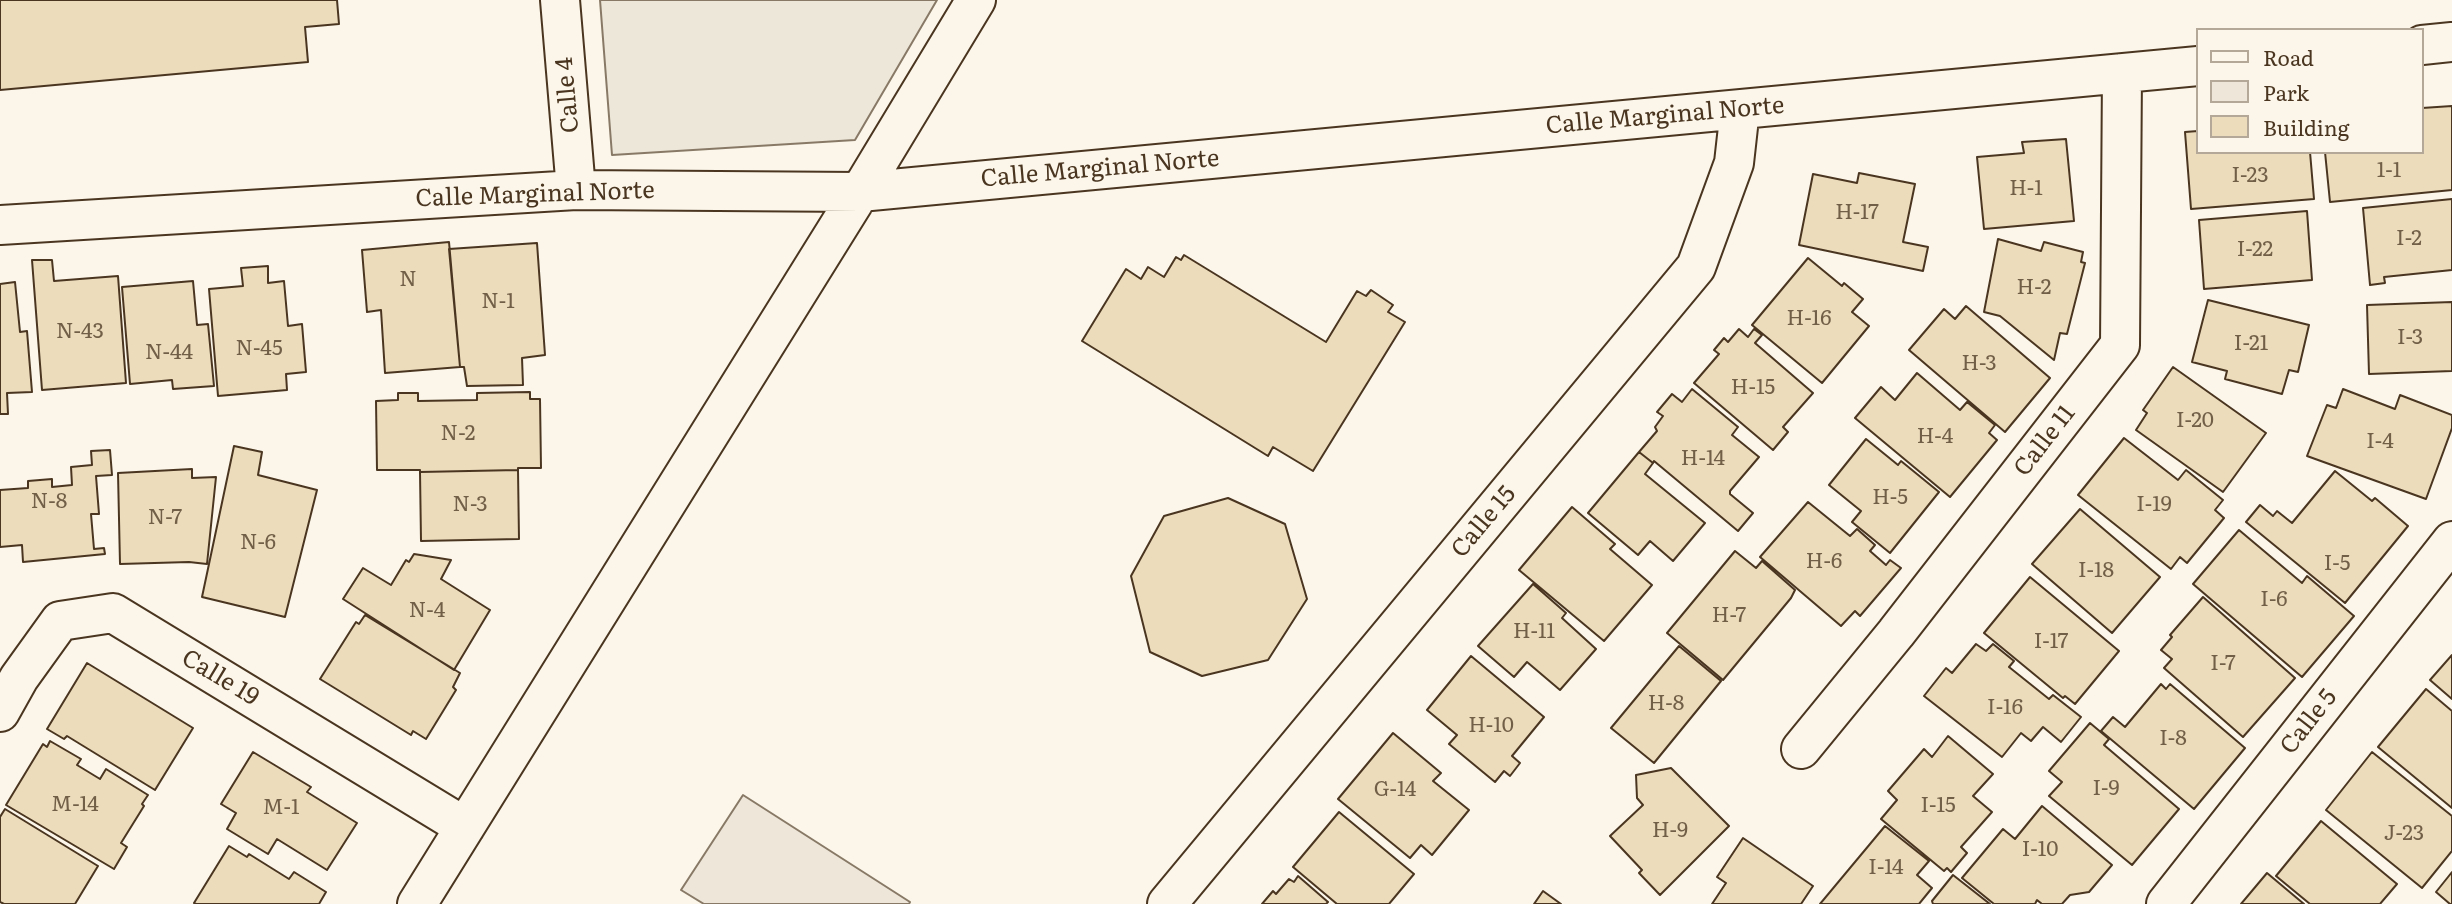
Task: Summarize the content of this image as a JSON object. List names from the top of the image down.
{
  "streets": {
    "street": [
      "Calle 4",
      "Calle Marginal Norte",
      "Calle 11",
      "Calle 15",
      "Calle 19",
      "Calle 5"
    ]
  },
  "crossings": [
    ["Calle 4", "Calle Marginal Norte"],
    ["Calle Marginal Norte", "Calle 11"],
    ["Calle Marginal Norte", "Calle 15"]
  ],
  "house_numbers": [
    "1-1",
    "I-23",
    "H-1",
    "H-17",
    "I-2",
    "I-22",
    "N",
    "H-2",
    "N-1",
    "H-16",
    "N-43",
    "I-3",
    "I-21",
    "N-45",
    "N-44",
    "H-3",
    "H-15",
    "I-20",
    "N-2",
    "H-4",
    "I-4",
    "H-14",
    "H-5",
    "N-8",
    "N-3",
    "I-19",
    "N-7",
    "N-6",
    "H-6",
    "I-5",
    "I-18",
    "I-6",
    "N-4",
    "H-7",
    "H-11",
    "I-17",
    "I-7",
    "H-8",
    "I-16",
    "H-10",
    "I-8",
    "I-9",
    "G-14",
    "M-14",
    "I-15",
    "M-1",
    "H-9",
    "J-23",
    "I-10",
    "I-14"
  ],
  "legend": ["Road", "Park", "Building"]
}
